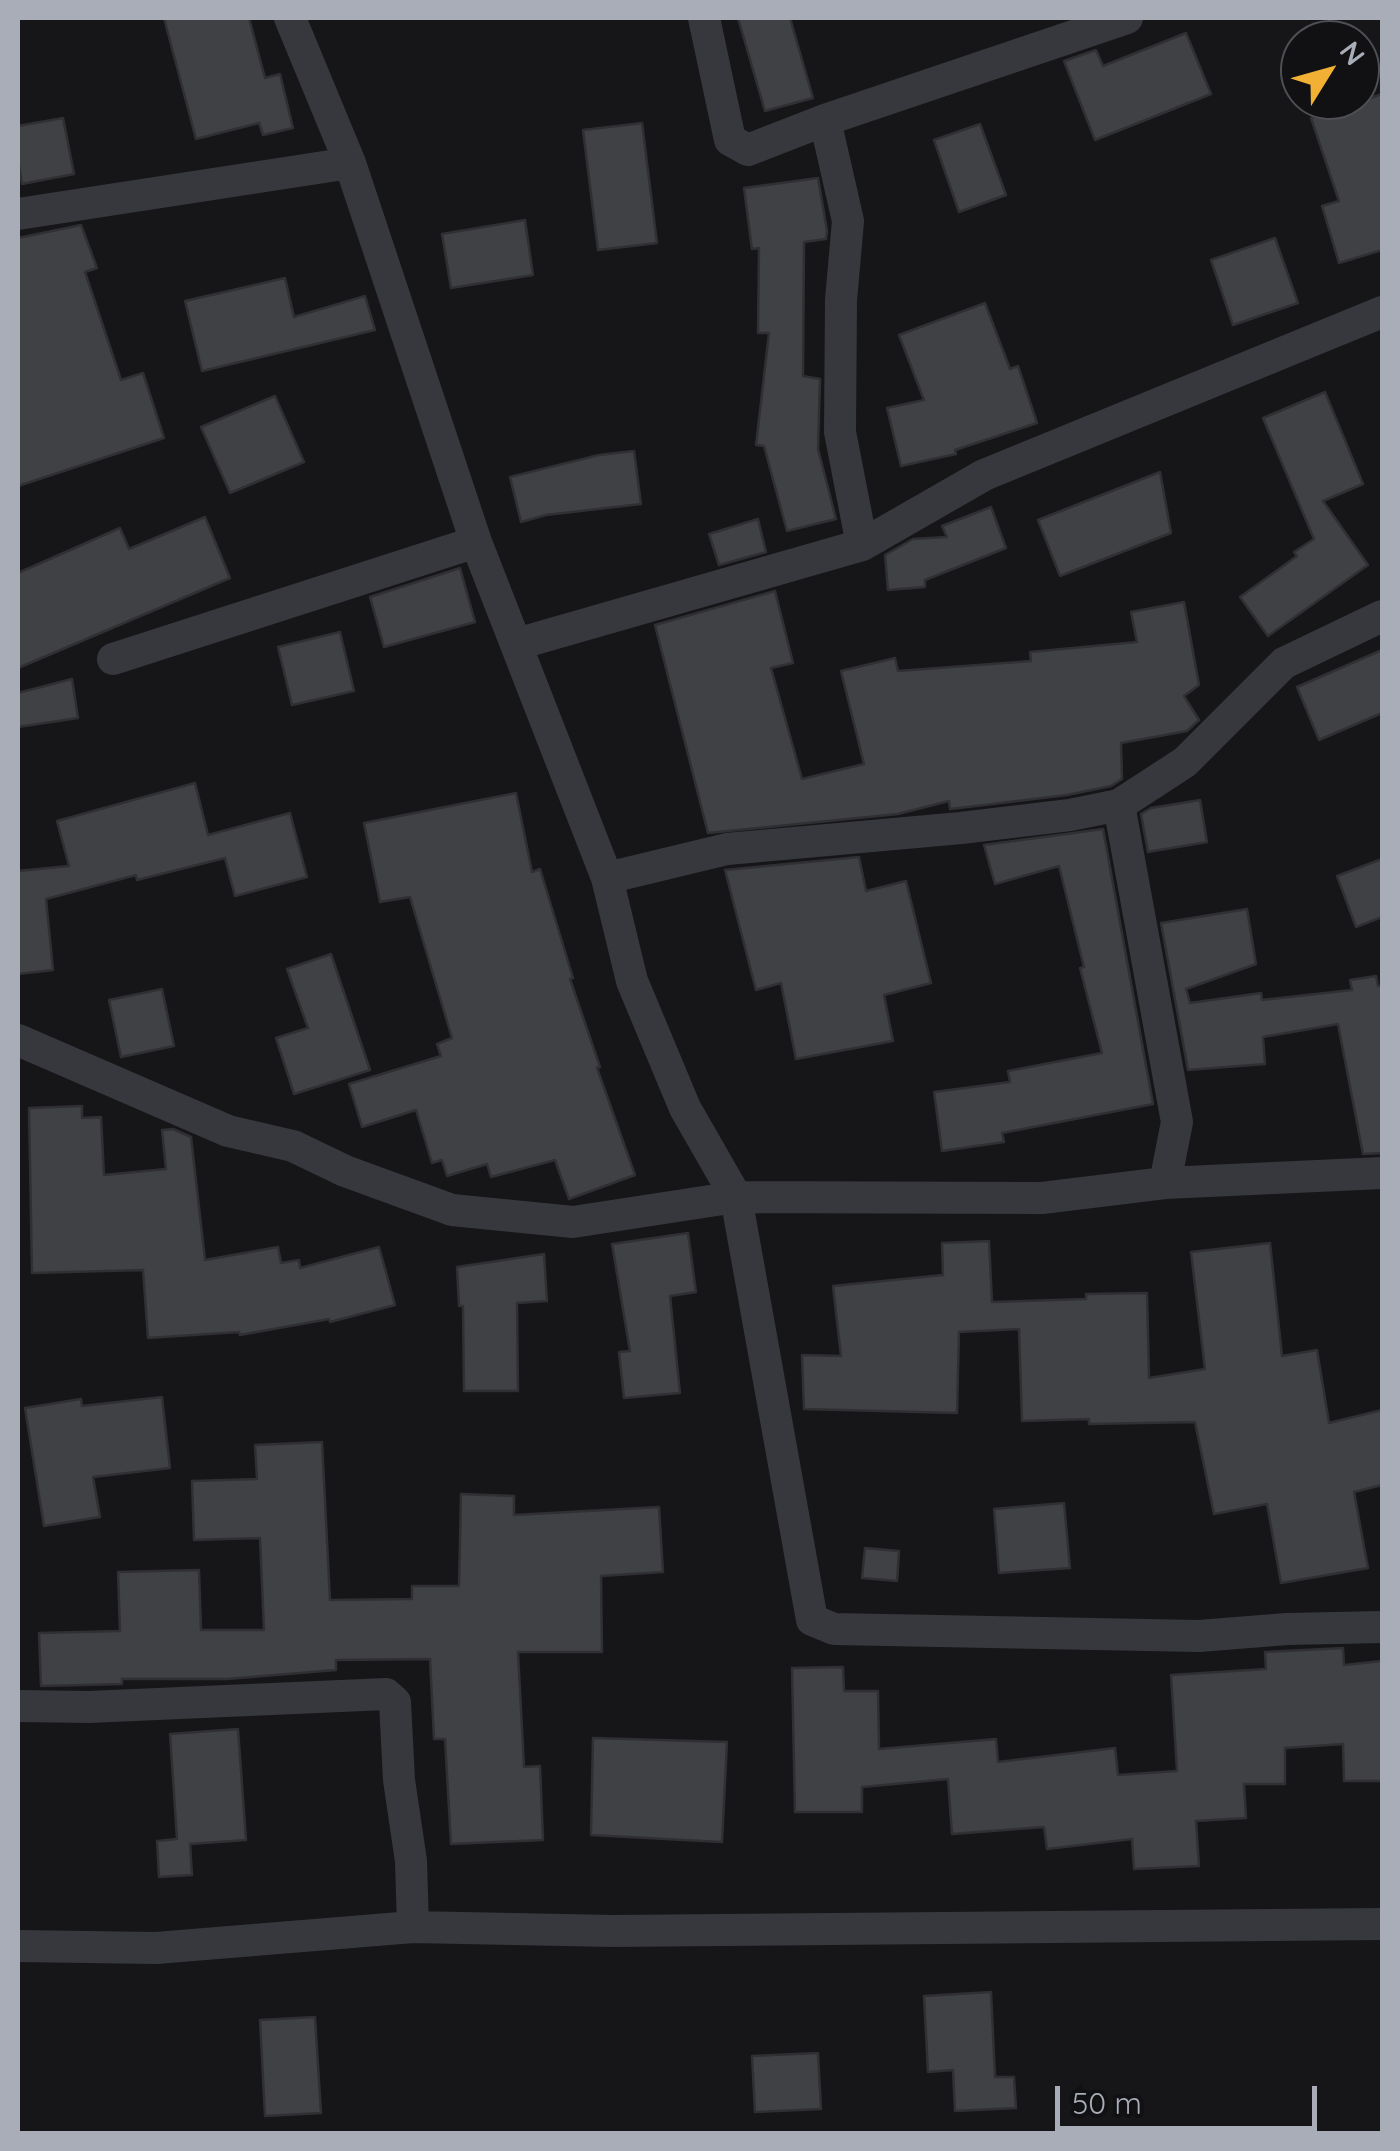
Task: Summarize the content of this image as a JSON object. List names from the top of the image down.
{
  "scale_bar": "50 m",
  "north": "top right"
}
